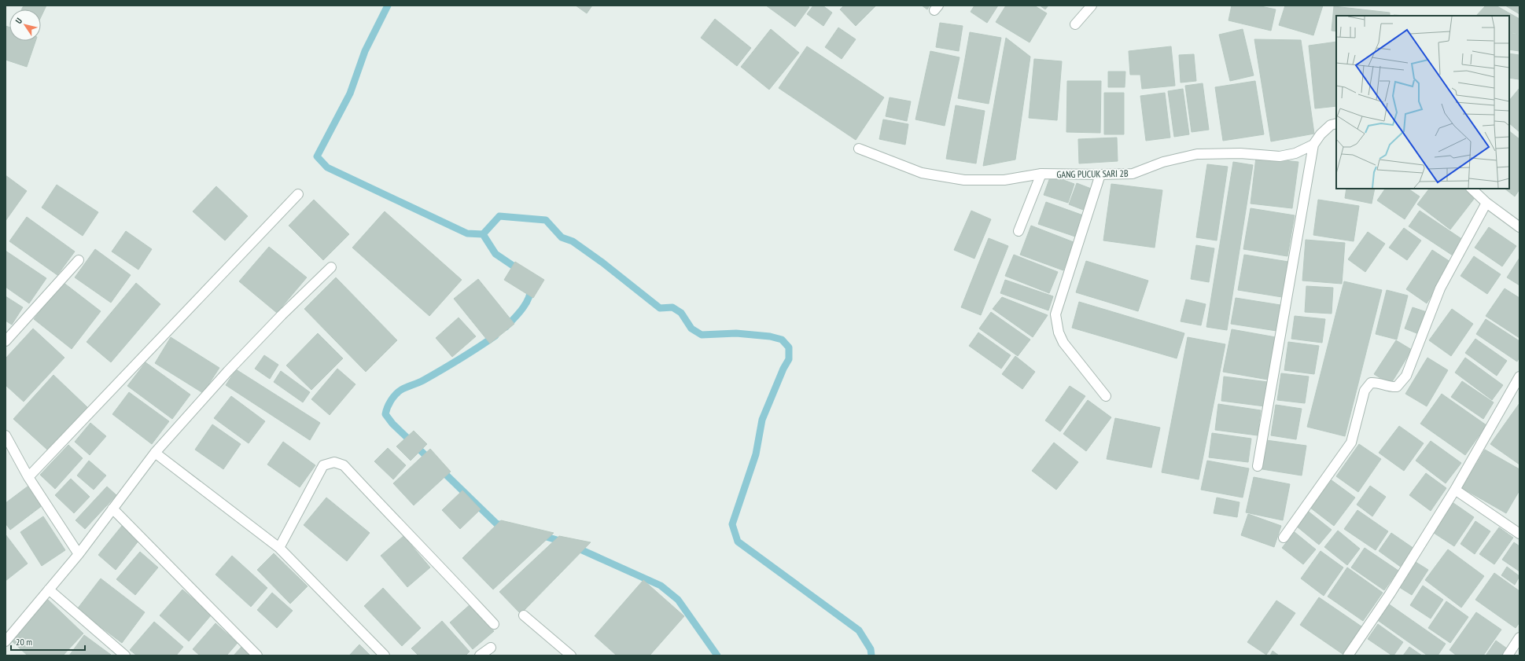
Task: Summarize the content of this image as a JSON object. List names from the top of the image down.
{
  "streets": {
    "street": ["GANG PUCUK SARI 2B"]
  },
  "scale_bar": "20 m",
  "north": "top left"
}
